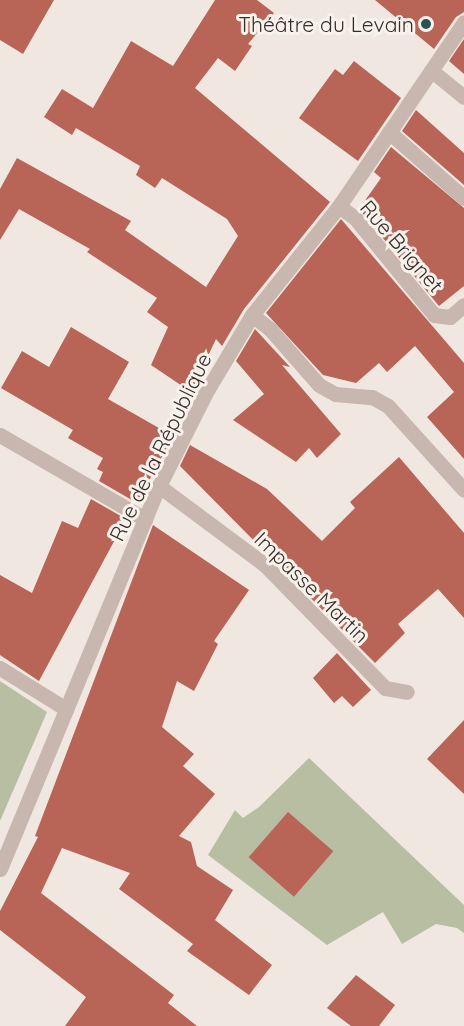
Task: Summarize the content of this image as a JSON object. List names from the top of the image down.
{
  "streets": {
    "street": ["Rue Brignet", "Rue de la République", "Impasse Martin"]
  },
  "crossings": [
    ["Rue Brignet", "Rue de la République"],
    ["Rue de la République", "Impasse Martin"]
  ],
  "places": ["Théâtre du Levain"]
}
